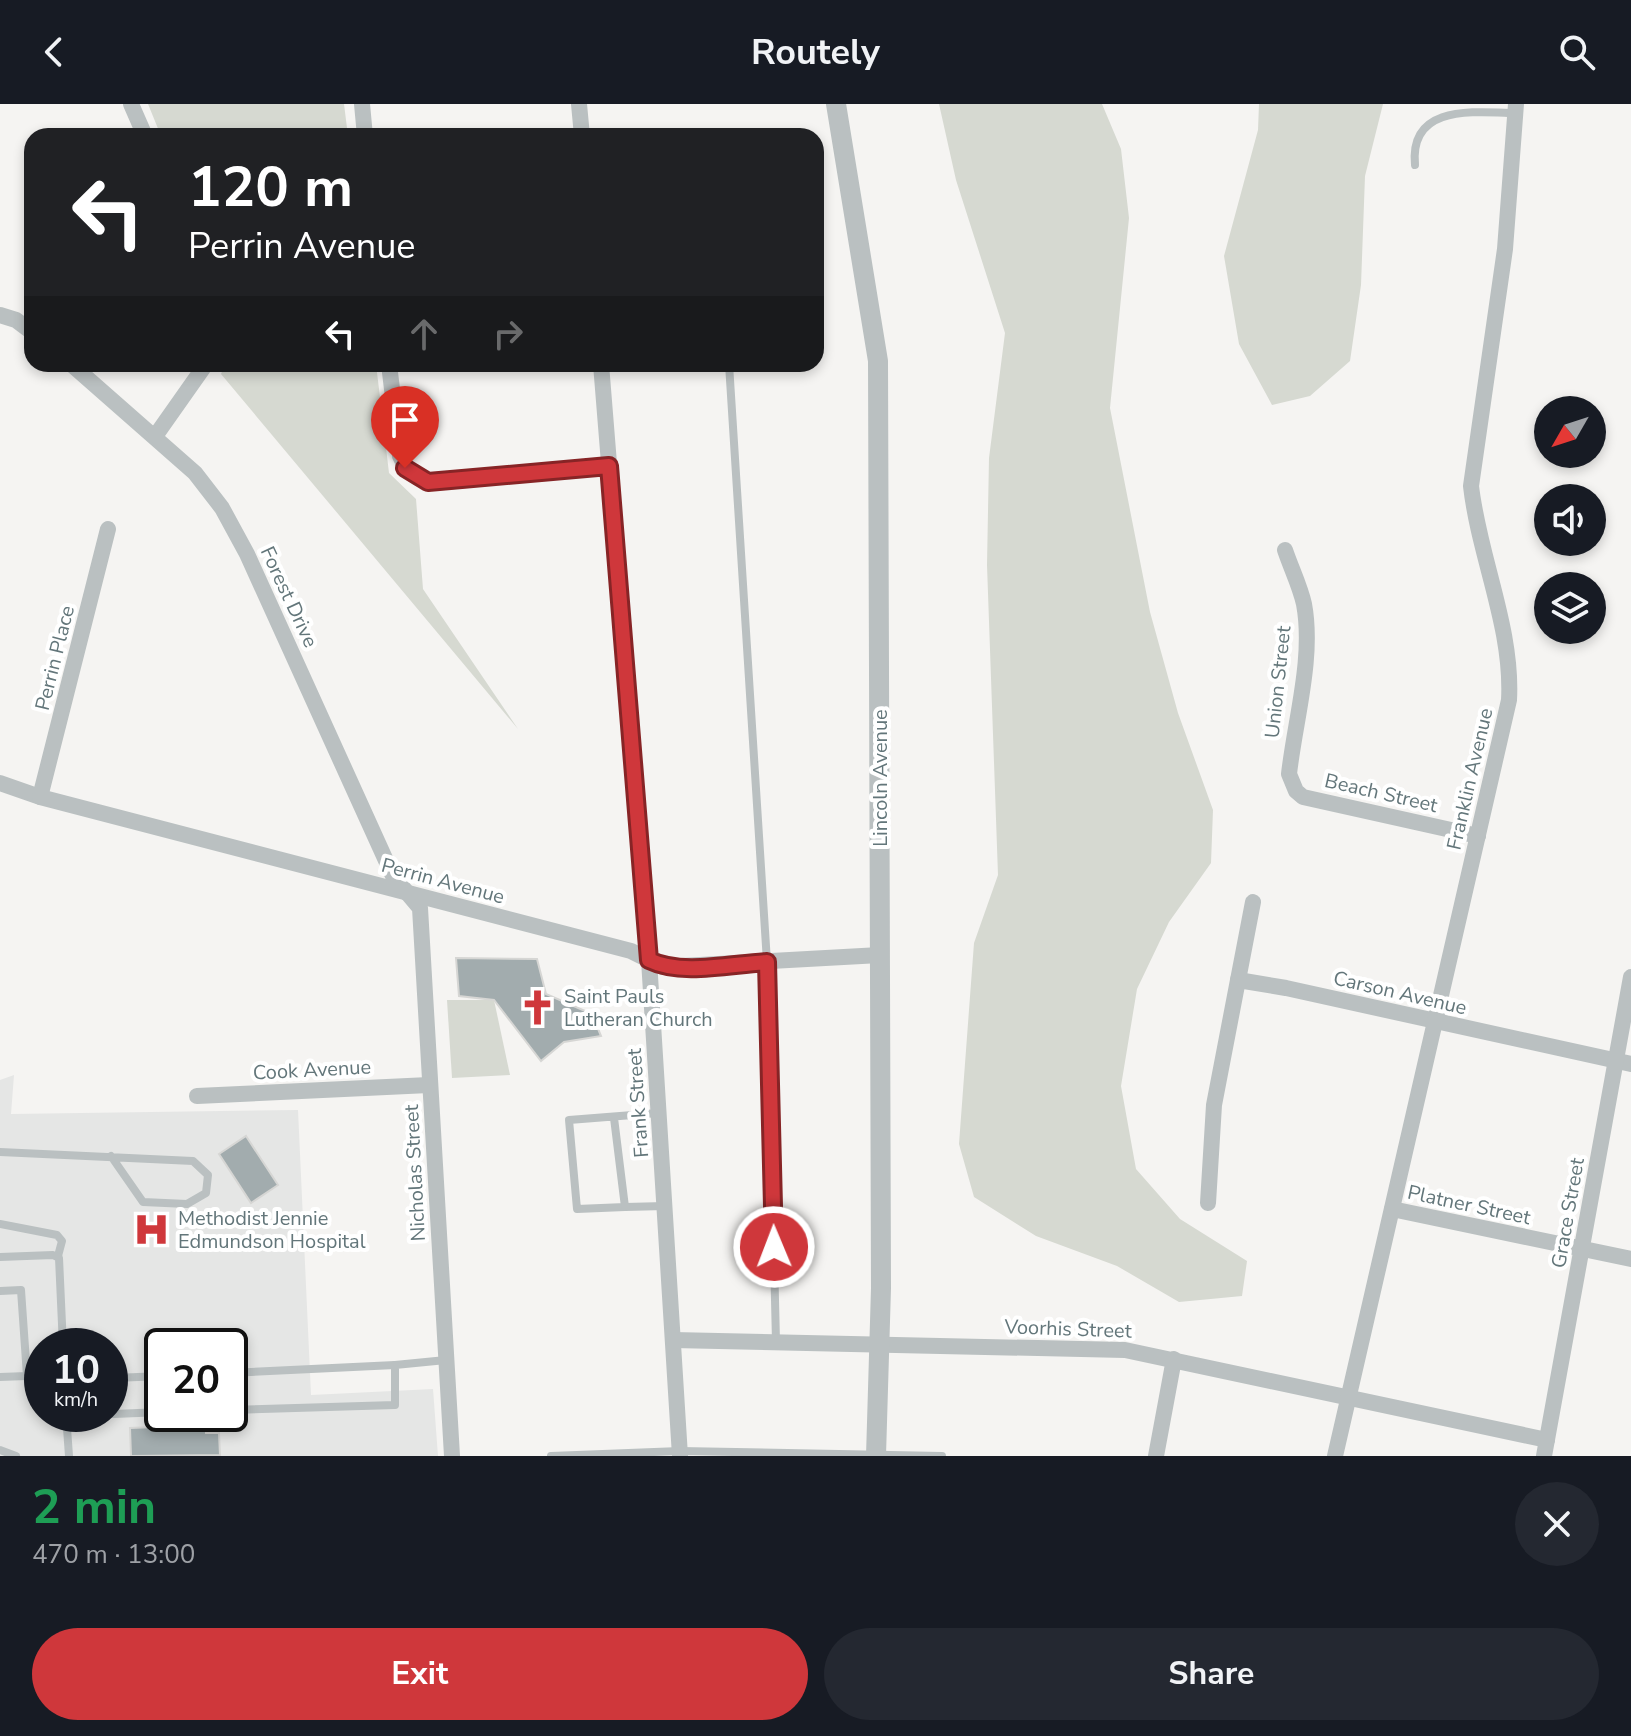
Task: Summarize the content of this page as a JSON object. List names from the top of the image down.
{
  "streets": {
    "street": [
      "Forest Drive",
      "Perrin Place",
      "Union Street",
      "Lincoln Avenue",
      "Franklin Avenue",
      "Beach Street",
      "Perrin Avenue",
      "Carson Avenue",
      "Cook Avenue",
      "Frank Street",
      "Nicholas Street",
      "Platner Street",
      "Grace Street",
      "Voorhis Street"
    ]
  },
  "crossings": [
    ["Forest Drive", "Perrin Avenue"],
    ["Forest Drive", "Nicholas Street"],
    ["Perrin Place", "Perrin Avenue"],
    ["Union Street", "Beach Street"],
    ["Lincoln Avenue", "Perrin Avenue"],
    ["Lincoln Avenue", "Voorhis Street"],
    ["Franklin Avenue", "Beach Street"],
    ["Franklin Avenue", "Carson Avenue"],
    ["Franklin Avenue", "Platner Street"],
    ["Franklin Avenue", "Voorhis Street"],
    ["Perrin Avenue", "Frank Street"],
    ["Perrin Avenue", "Nicholas Street"],
    ["Carson Avenue", "Grace Street"],
    ["Cook Avenue", "Nicholas Street"],
    ["Frank Street", "Voorhis Street"],
    ["Platner Street", "Grace Street"],
    ["Grace Street", "Voorhis Street"]
  ],
  "places": {
    "church": ["Saint Pauls Lutheran Church"],
    "hospital": ["Methodist Jennie Edmundson Hospital"]
  },
  "north": "bottom left",
  "page": {
    "header": "Routely",
    "turn": ["120 m", "Perrin Avenue"],
    "speed": "10 km/h",
    "limit": "20",
    "heading": ["2 min", "470 m · 13:00"],
    "buttons": ["Exit", "Share"]
  }
}
